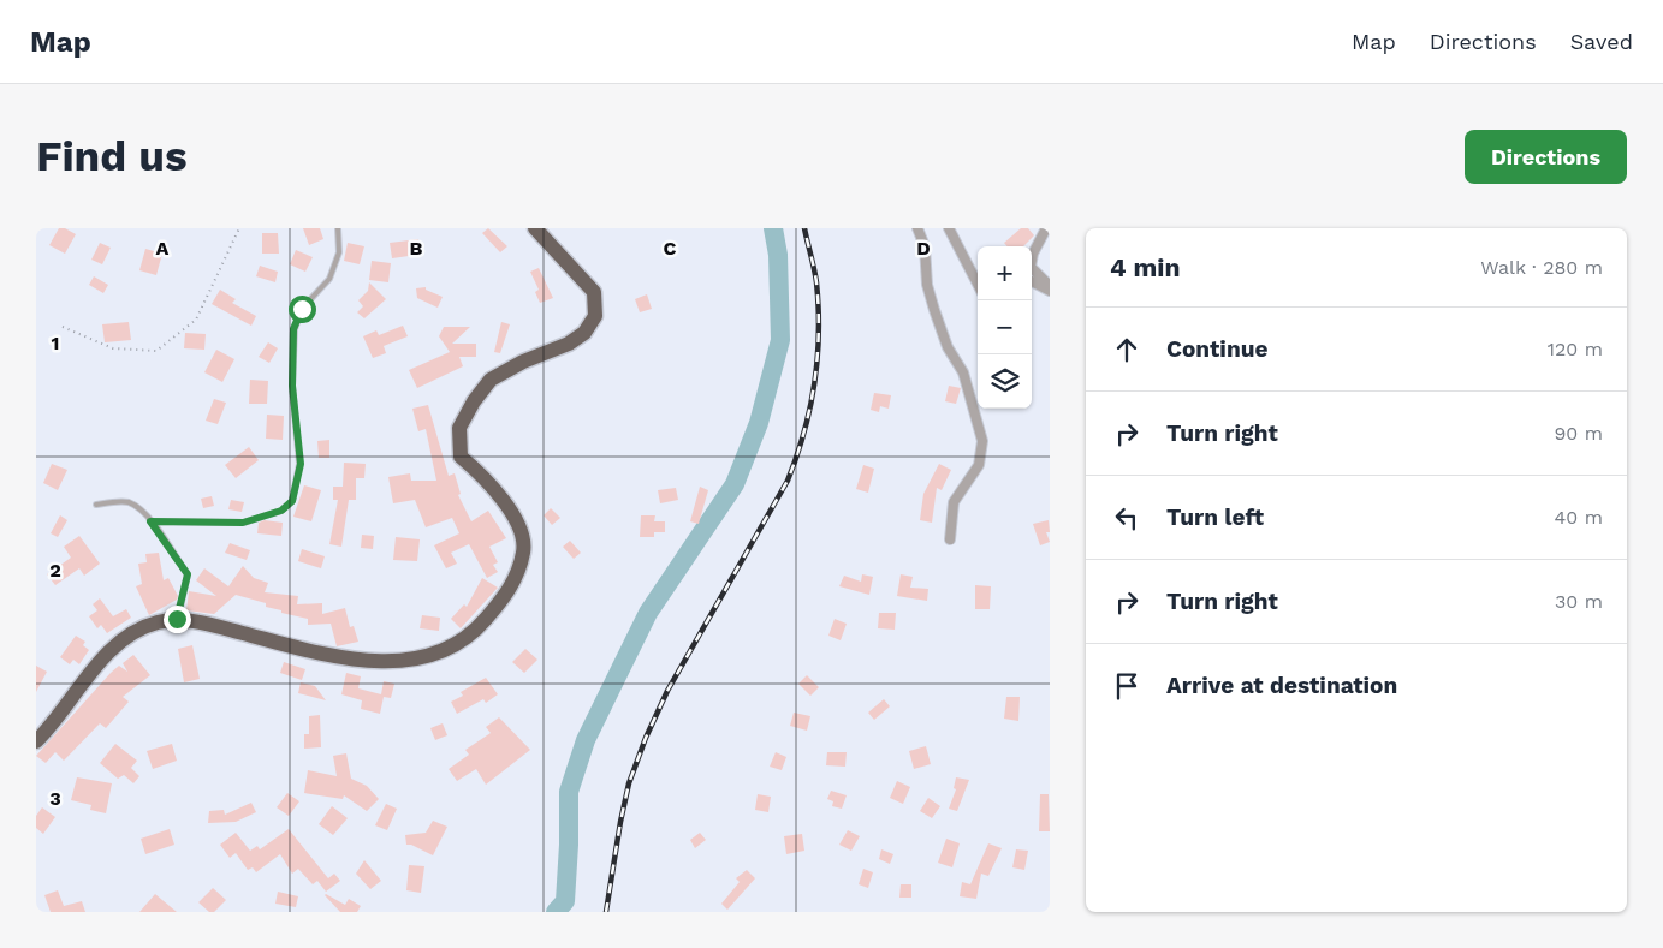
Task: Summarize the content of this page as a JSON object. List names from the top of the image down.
{
  "page": {
    "header": "Map",
    "nav": ["Map", "Directions", "Saved"],
    "buttons": "Directions",
    "title": "Find us",
    "heading": ["4 min", "Walk · 280 m"],
    "map_buttons": ["+", "−"],
    "list": [
      ["Continue", "120 m"],
      ["Turn right", "90 m"],
      ["Turn left", "40 m"],
      ["Turn right", "30 m"],
      "Arrive at destination"
    ]
  },
  "grid": {
    "columns": [
      "A",
      "B",
      "C",
      "D"
    ],
    "rows": ["1", "2", "3"]
  }
}
